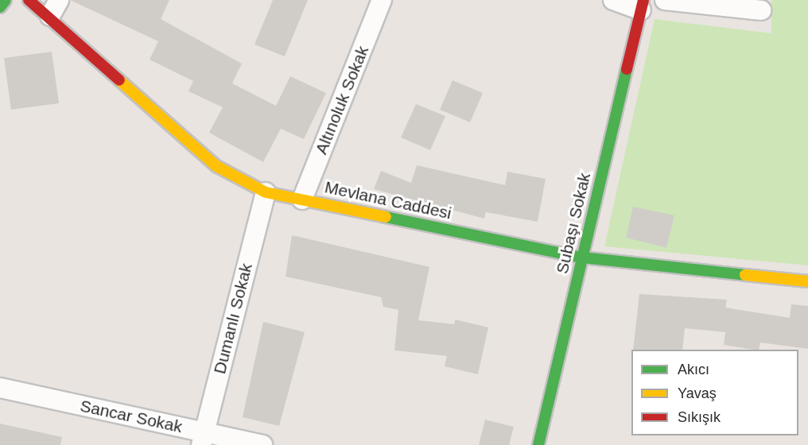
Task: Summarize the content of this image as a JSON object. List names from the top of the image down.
{
  "streets": {
    "street": [
      "Altınoluk Sokak",
      "Mevlana Caddesi",
      "Subaşı Sokak",
      "Dumanlı Sokak",
      "Sancar Sokak"
    ]
  },
  "crossings": [
    ["Altınoluk Sokak", "Mevlana Caddesi"],
    ["Mevlana Caddesi", "Subaşı Sokak"],
    ["Mevlana Caddesi", "Dumanlı Sokak"],
    ["Dumanlı Sokak", "Sancar Sokak"]
  ],
  "legend": ["Akıcı", "Yavaş", "Sıkışık"]
}
